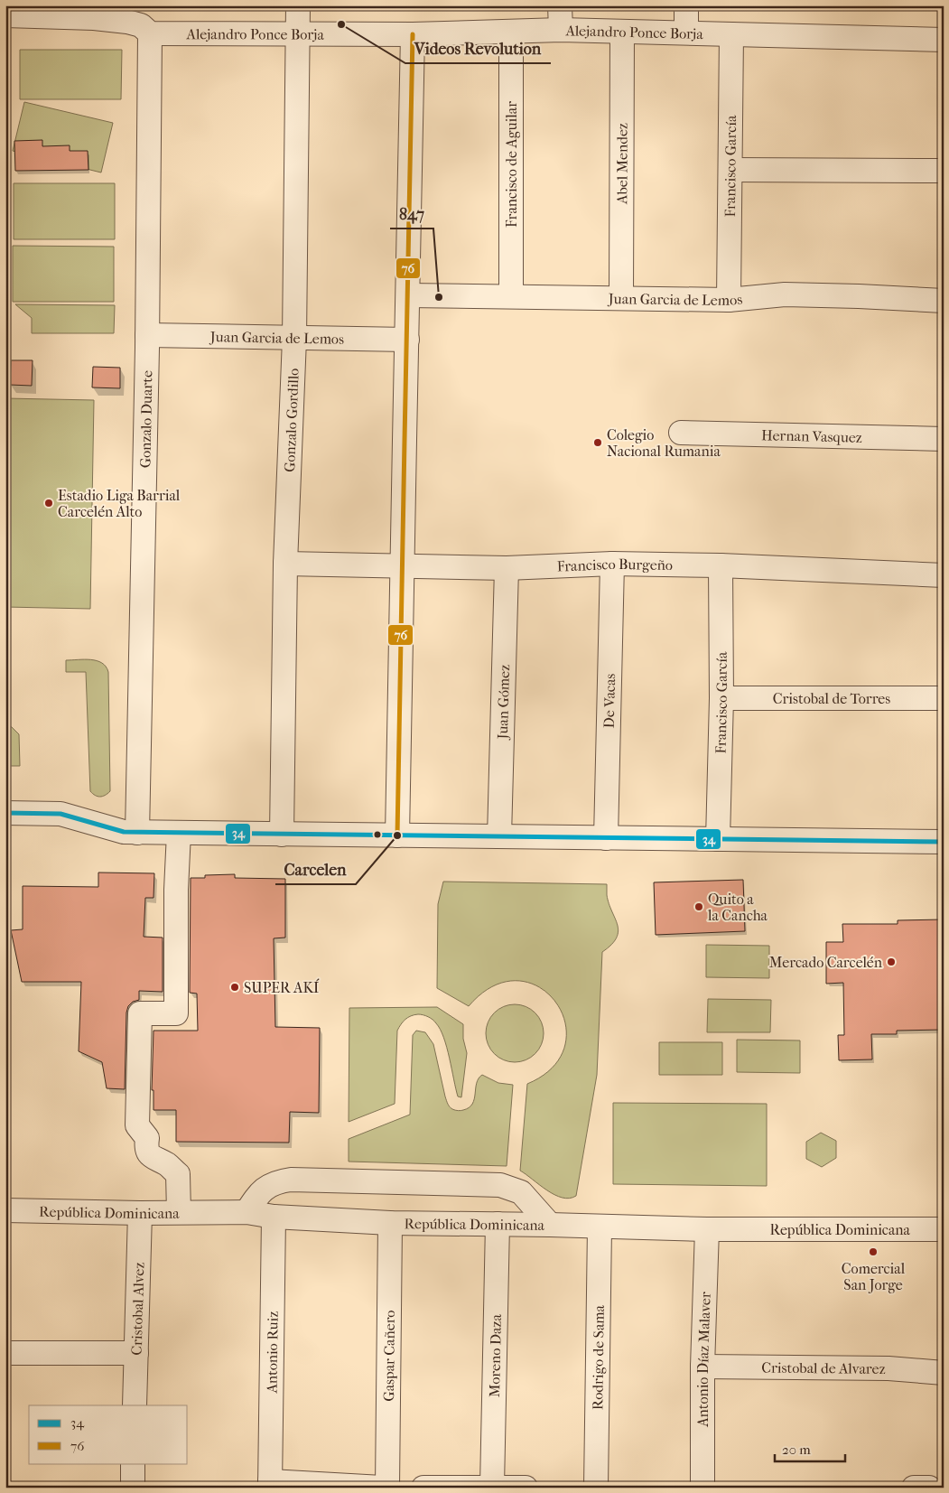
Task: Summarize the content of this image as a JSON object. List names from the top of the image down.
{
  "streets": {
    "street": [
      "Alejandro Ponce Borja",
      "Francisco de Aguilar",
      "Abel Mendez",
      "Francisco García",
      "Juan Garcia de Lemos",
      "Gonzalo Duarte",
      "Gonzalo Gordillo",
      "Hernan Vasquez",
      "Francisco Burgeño",
      "Cristobal de Torres",
      "De Vacas",
      "Juan Gómez",
      "República Dominicana",
      "Cristobal Alvez",
      "Antonio Ruiz",
      "Gaspar Cañero",
      "Moreno Daza",
      "Rodrigo de Sama",
      "Antonio Díaz Malaver",
      "Cristobal de Alvarez"
    ]
  },
  "crossings": [
    ["Alejandro Ponce Borja", "Francisco de Aguilar"],
    ["Alejandro Ponce Borja", "Abel Mendez"],
    ["Alejandro Ponce Borja", "Francisco García"],
    ["Alejandro Ponce Borja", "Gonzalo Duarte"],
    ["Alejandro Ponce Borja", "Gonzalo Gordillo"],
    ["Francisco de Aguilar", "Juan Garcia de Lemos"],
    ["Abel Mendez", "Juan Garcia de Lemos"],
    ["Francisco García", "Juan Garcia de Lemos"],
    ["Francisco García", "Francisco Burgeño"],
    ["Francisco García", "Cristobal de Torres"],
    ["Juan Garcia de Lemos", "Gonzalo Duarte"],
    ["Juan Garcia de Lemos", "Gonzalo Gordillo"],
    ["Gonzalo Gordillo", "Francisco Burgeño"],
    ["Francisco Burgeño", "De Vacas"],
    ["Francisco Burgeño", "Juan Gómez"],
    ["República Dominicana", "Cristobal Alvez"],
    ["República Dominicana", "Antonio Ruiz"],
    ["República Dominicana", "Gaspar Cañero"],
    ["República Dominicana", "Moreno Daza"],
    ["República Dominicana", "Rodrigo de Sama"],
    ["República Dominicana", "Antonio Díaz Malaver"],
    ["Antonio Díaz Malaver", "Cristobal de Alvarez"]
  ],
  "places": [
    "Videos Revolution",
    "847",
    "Colegio Nacional Rumania",
    "Estadio Liga Barrial Carcelén Alto",
    "Carcelen",
    "Quito a la Cancha",
    "Mercado Carcelén",
    "SUPER AKÍ",
    "Comercial San Jorge"
  ],
  "lines": ["transit line 76", "transit line 34"],
  "legend": ["34", "76"],
  "scale_bar": "20 m"
}
